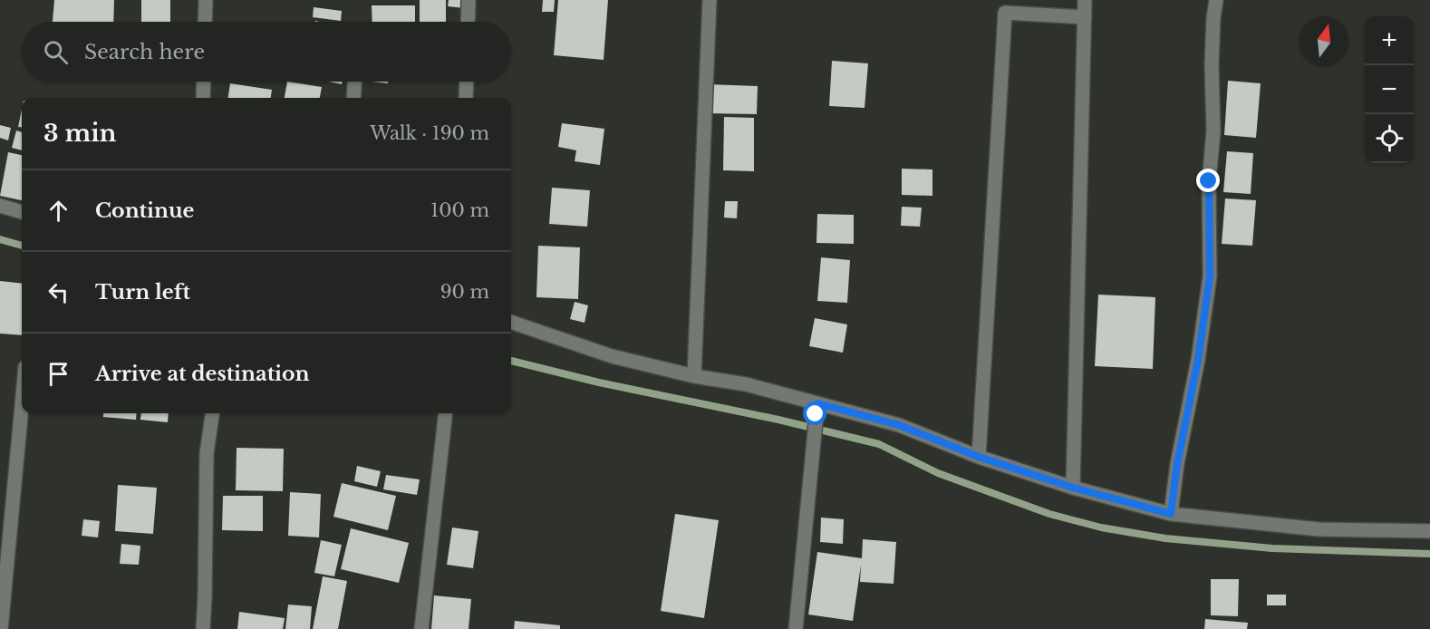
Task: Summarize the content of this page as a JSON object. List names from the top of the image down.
{
  "north": "top",
  "page": {
    "map_buttons": ["+", "−"],
    "search": "Search here",
    "heading": ["3 min", "Walk · 190 m"],
    "list": [
      ["Continue", "100 m"],
      ["Turn left", "90 m"],
      "Arrive at destination"
    ]
  }
}
